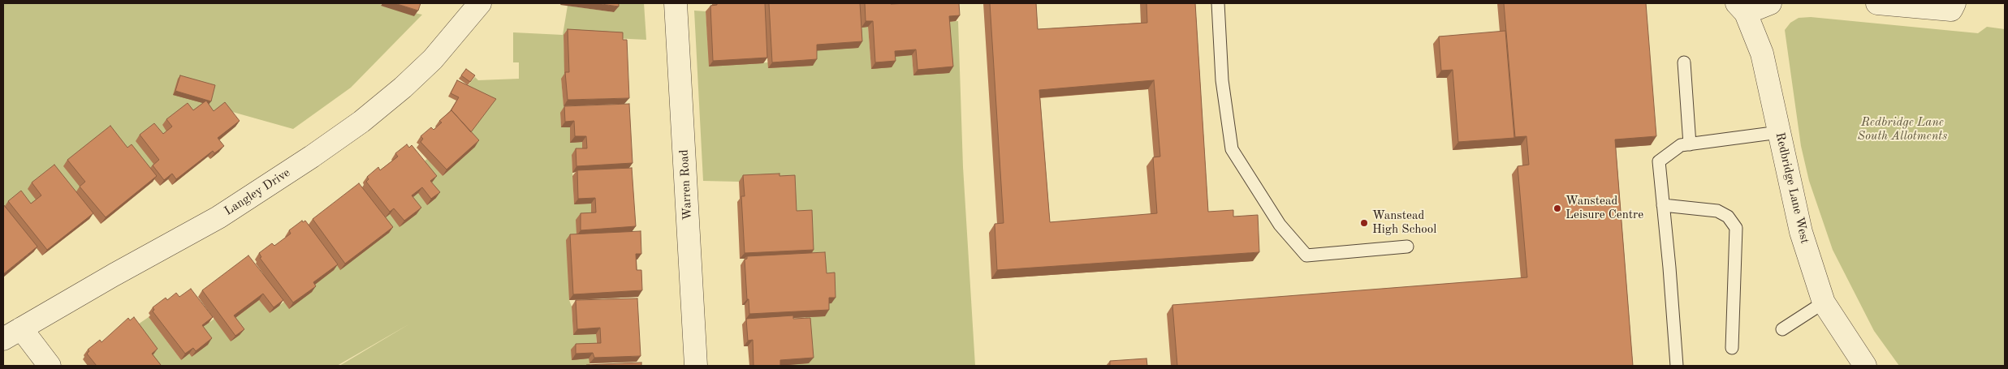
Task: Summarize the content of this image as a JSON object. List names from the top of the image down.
{
  "streets": {
    "street": ["Warren Road", "Redbridge Lane West", "Langley Drive"]
  },
  "parks": ["Redbridge Lane South Allotments"],
  "places": ["Wanstead Leisure Centre", "Wanstead High School"]
}
